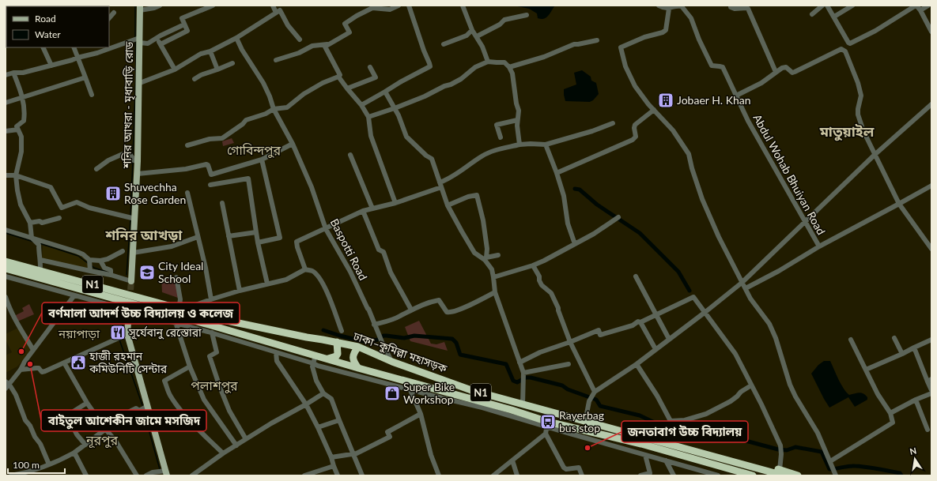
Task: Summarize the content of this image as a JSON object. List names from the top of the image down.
{
  "streets": {
    "highway": ["N1", "ঢাকা–কুমিল্লা মহাসড়ক"],
    "main road": ["শনির আখরা - মৃধাবাড়ি রোড"],
    "street": ["Abdul Wohab Bhuiyan Road", "Baspotti Road"]
  },
  "crossings": [
    ["Baspotti Road", "ঢাকা–কুমিল্লা মহাসড়ক"]
  ],
  "districts": [
    "মাতুয়াইল",
    "গোবিন্দপুর",
    "শনির আখড়া",
    "নয়াপাড়া",
    "পলাশপুর",
    "নূরপুর"
  ],
  "places": {
    "building": ["Jobaer H. Khan", "Shuvechha Rose Garden"],
    "school or university": ["City Ideal School"],
    "restaurant": ["সূর্যেবানু রেস্তোরা"],
    "other": ["বর্ণমালা আদর্শ উচ্চ বিদ্যালয় ও কলেজ", "বাইতুল আশেকীন জামে মসজিদ", "জনতাবাগ উচ্চ বিদ্যালয়"],
    "public building": ["হাজী রহমান কমিউনিটি সেন্টার"],
    "shop": ["Super Bike Workshop"],
    "bus stop": ["Rayerbag bus stop"]
  },
  "legend": ["Road", "Water"],
  "scale_bar": "100 m",
  "north": "top"
}
